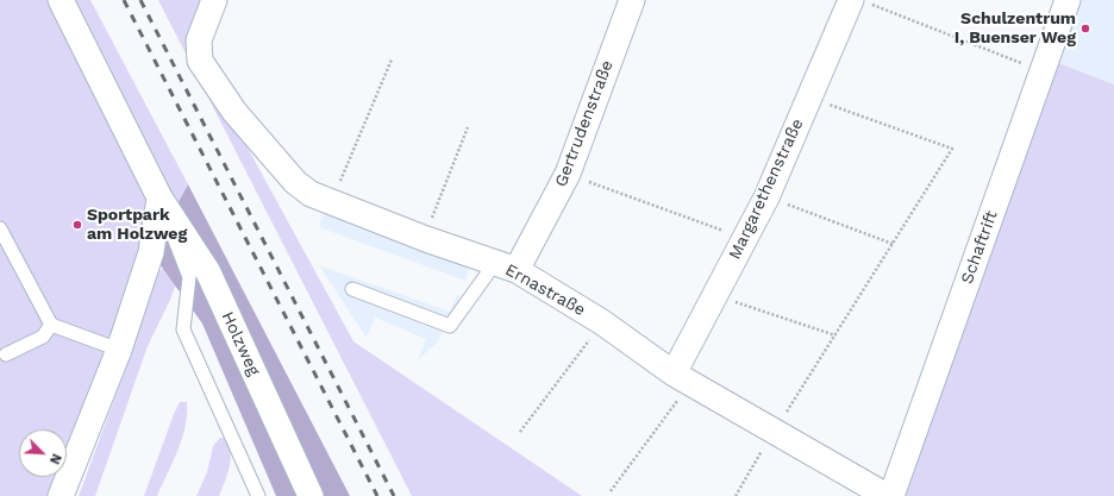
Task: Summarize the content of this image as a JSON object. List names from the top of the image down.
{
  "streets": {
    "street": [
      "Gertrudenstraße",
      "Margarethenstraße",
      "Schaftrift",
      "Ernastraße",
      "Holzweg"
    ]
  },
  "crossings": [
    ["Gertrudenstraße", "Ernastraße"],
    ["Margarethenstraße", "Ernastraße"]
  ],
  "places": ["Schulzentrum I, Buenser Weg", "Sportpark am Holzweg"],
  "north": "bottom right"
}
